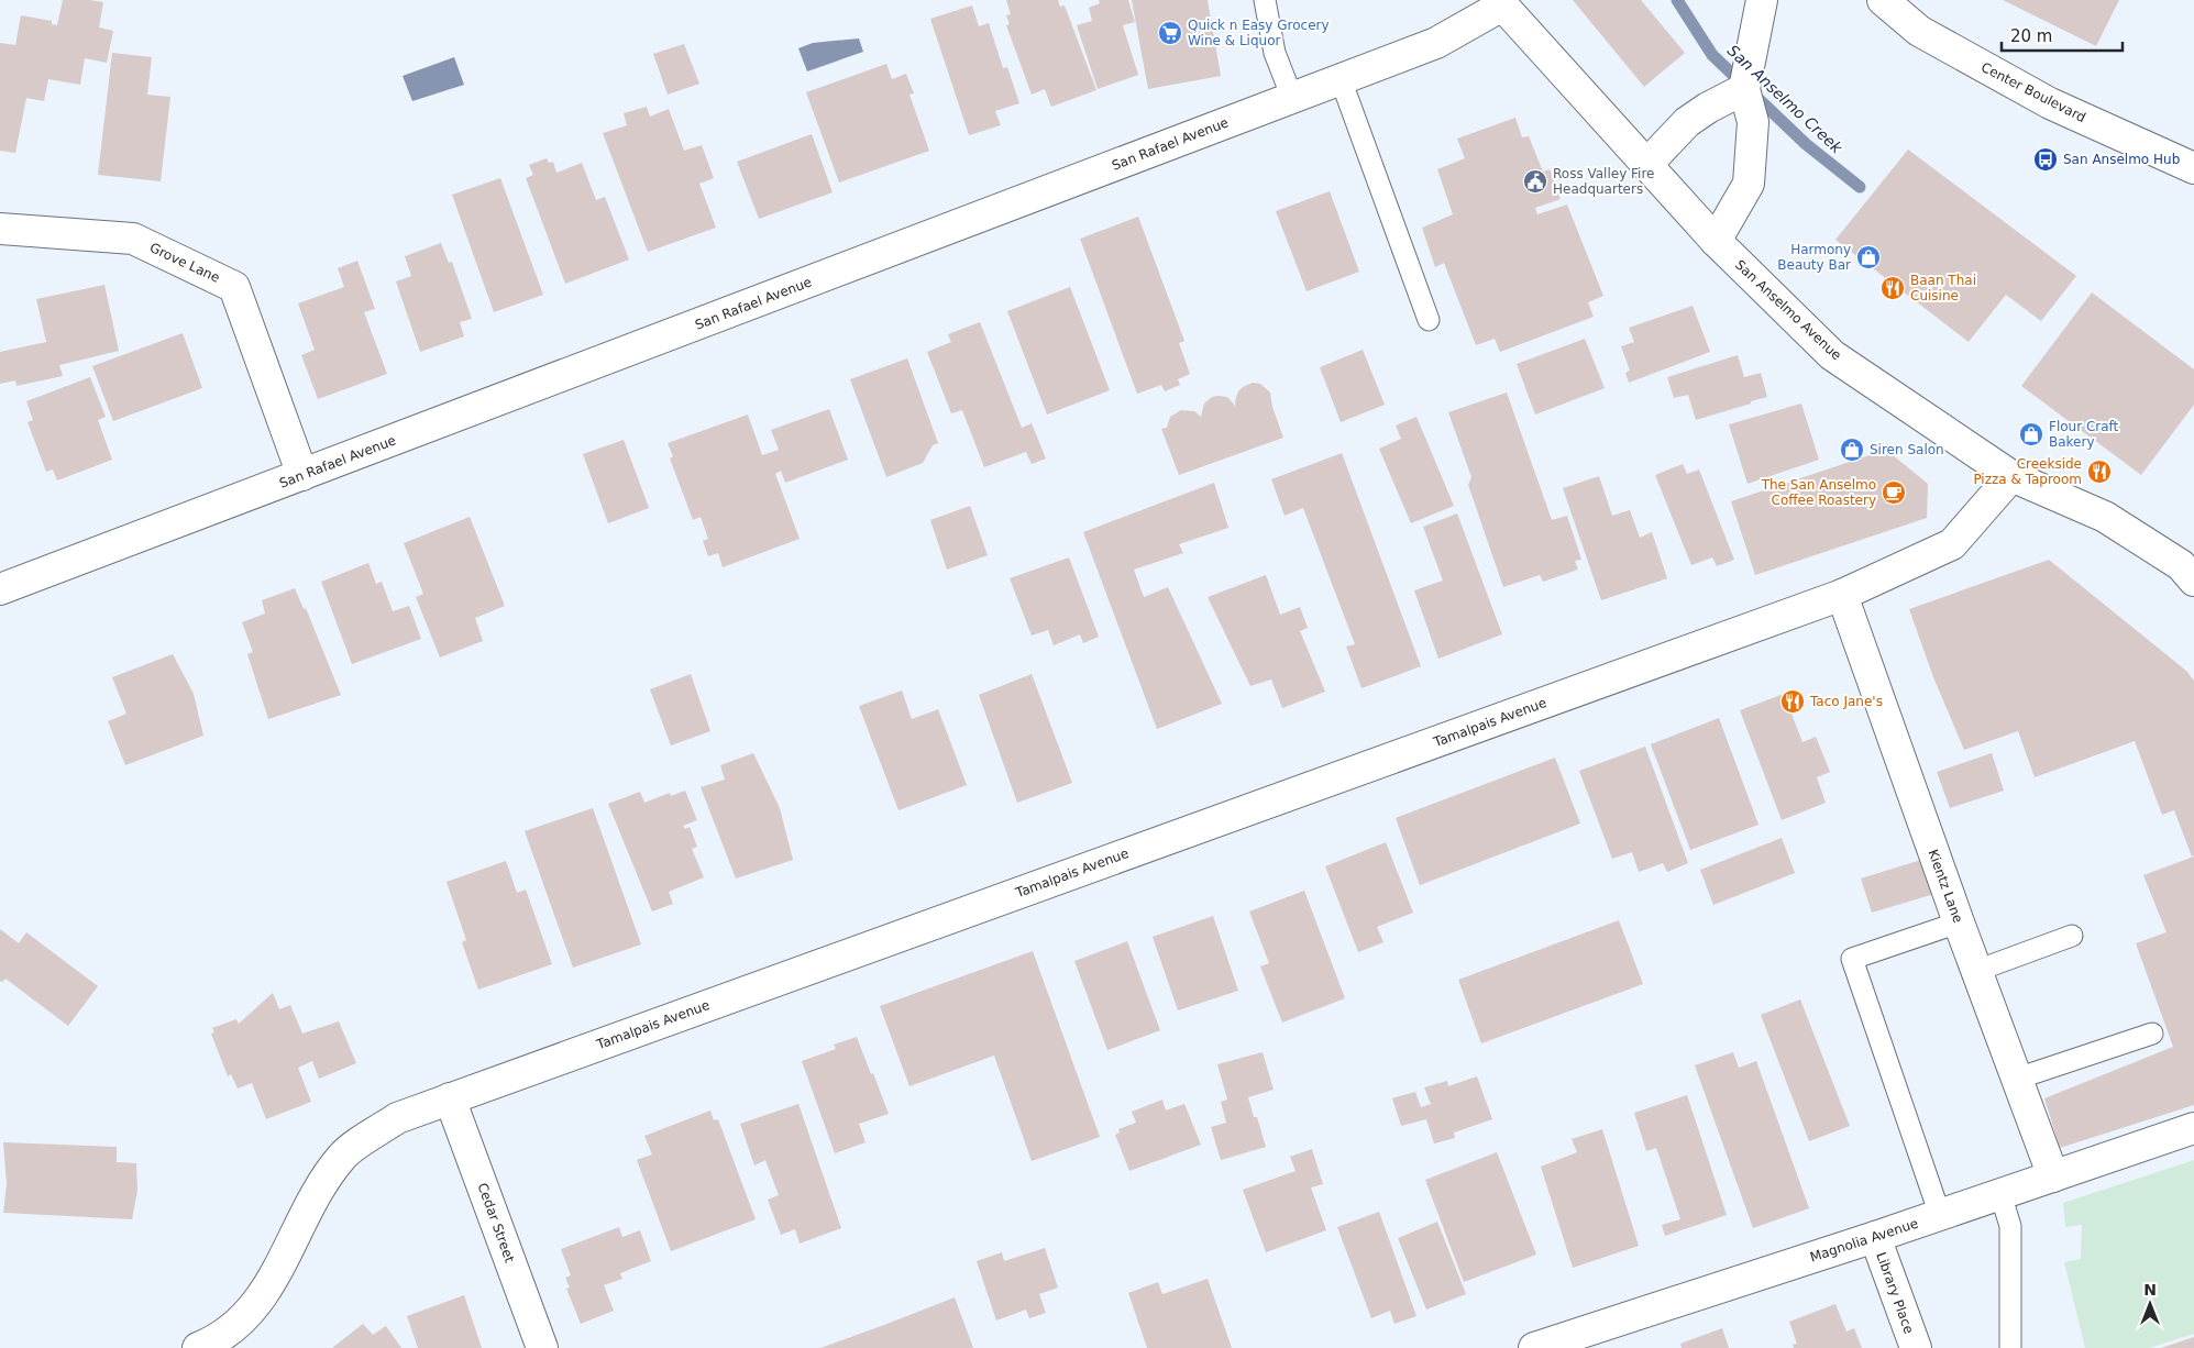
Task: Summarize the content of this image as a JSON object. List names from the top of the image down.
{
  "streets": {
    "street": [
      "Center Boulevard",
      "San Rafael Avenue",
      "Grove Lane",
      "San Anselmo Avenue",
      "Tamalpais Avenue",
      "Kientz Lane",
      "Cedar Street",
      "Magnolia Avenue",
      "Library Place"
    ]
  },
  "crossings": [
    ["San Rafael Avenue", "Grove Lane"],
    ["San Rafael Avenue", "San Anselmo Avenue"],
    ["San Anselmo Avenue", "Tamalpais Avenue"],
    ["Tamalpais Avenue", "Kientz Lane"],
    ["Tamalpais Avenue", "Cedar Street"],
    ["Kientz Lane", "Magnolia Avenue"],
    ["Magnolia Avenue", "Library Place"]
  ],
  "water": ["San Anselmo Creek"],
  "places": {
    "supermarket": ["Quick n Easy Grocery Wine & Liquor"],
    "bus stop": ["San Anselmo Hub"],
    "public building": ["Ross Valley Fire Headquarters"],
    "shop": ["Harmony Beauty Bar", "Flour Craft Bakery", "Siren Salon"],
    "restaurant": ["Baan Thai Cuisine", "Creekside Pizza & Taproom", "Taco Jane's"],
    "cafe": ["The San Anselmo Coffee Roastery"]
  },
  "scale_bar": "20 m",
  "north": "top"
}
